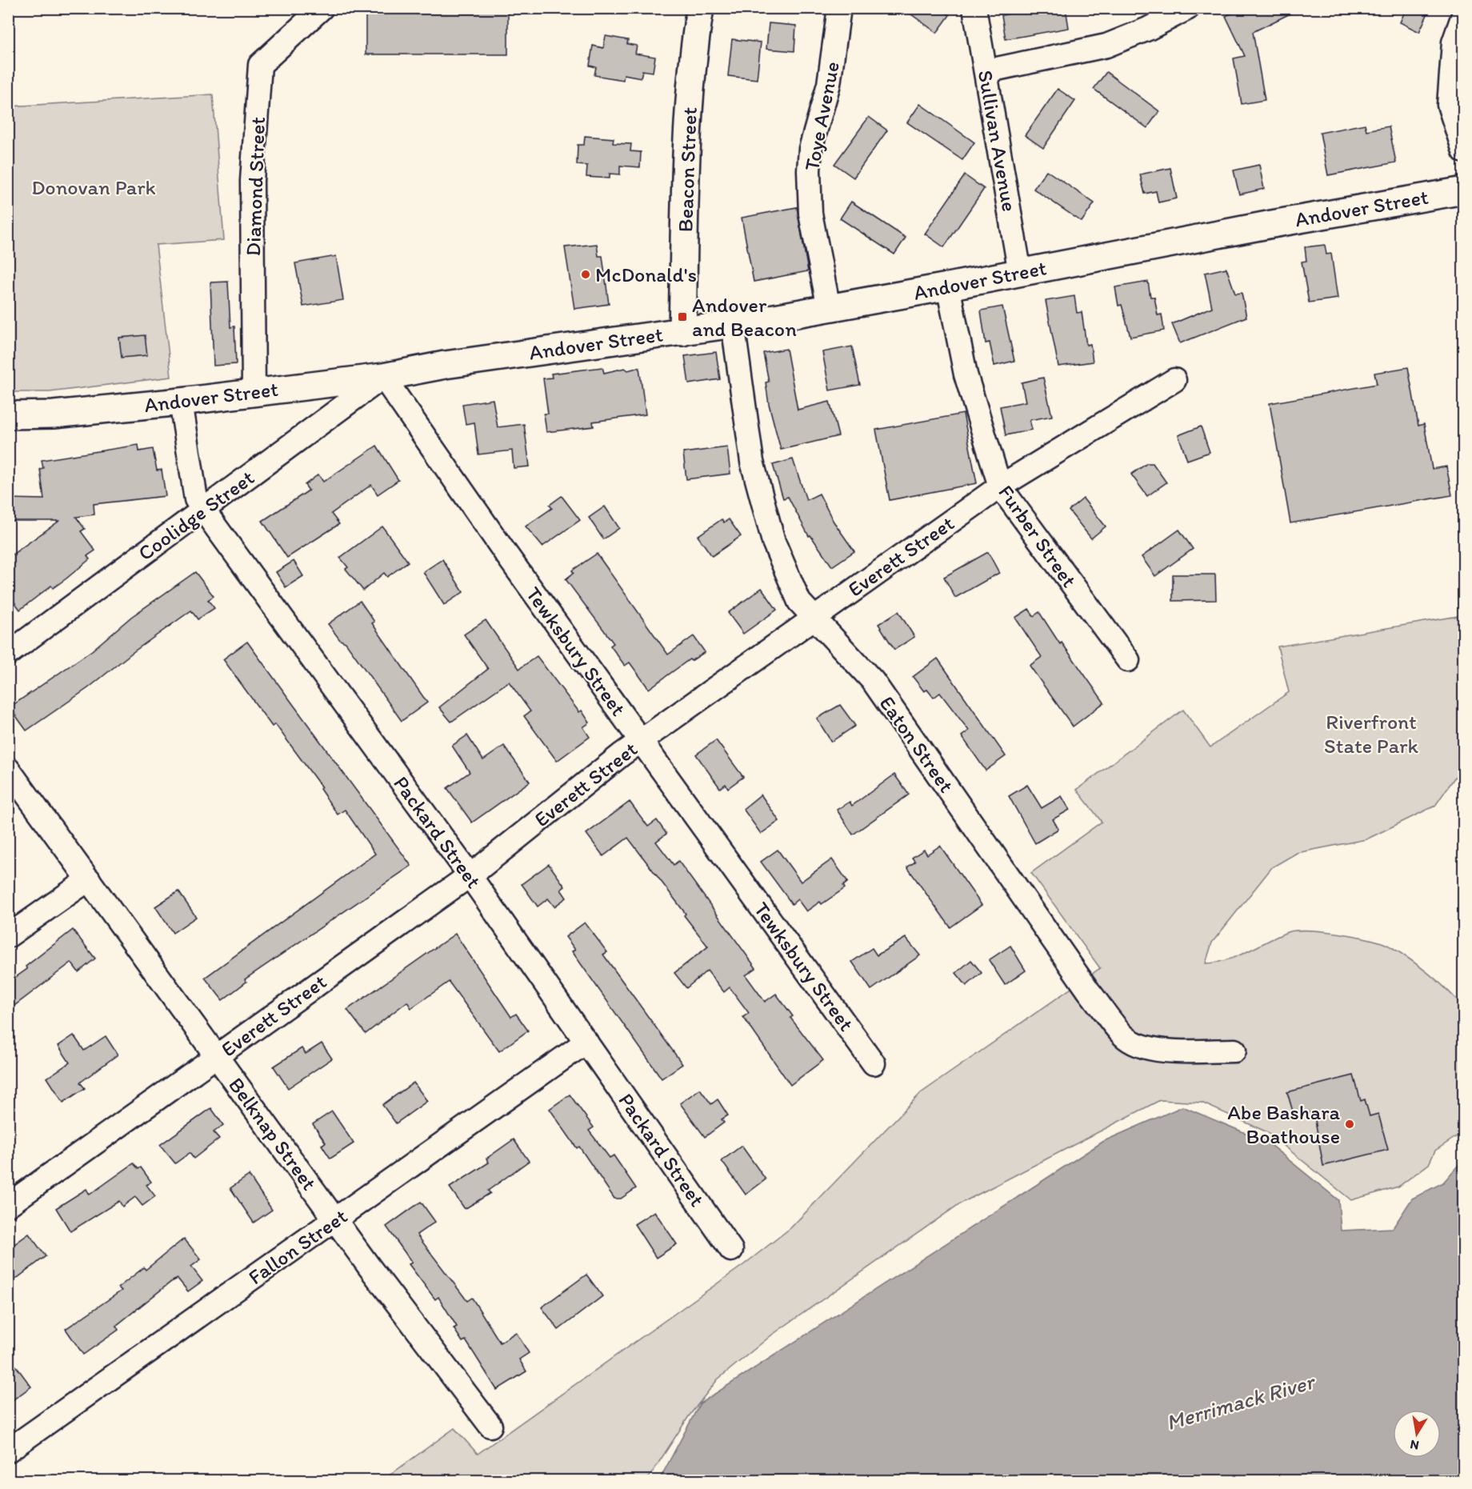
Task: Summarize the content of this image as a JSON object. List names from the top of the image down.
{
  "streets": {
    "main road": ["Beacon Street", "Andover Street"],
    "street": [
      "Toye Avenue",
      "Sullivan Avenue",
      "Diamond Street",
      "Coolidge Street",
      "Furber Street",
      "Everett Street",
      "Tewksbury Street",
      "Eaton Street",
      "Packard Street",
      "Belknap Street",
      "Fallon Street"
    ]
  },
  "crossings": [
    ["Toye Avenue", "Andover Street"],
    ["Sullivan Avenue", "Andover Street"],
    ["Beacon Street", "Andover Street"],
    ["Diamond Street", "Andover Street"],
    ["Andover Street", "Coolidge Street"],
    ["Andover Street", "Furber Street"],
    ["Andover Street", "Tewksbury Street"],
    ["Andover Street", "Eaton Street"],
    ["Andover Street", "Packard Street"],
    ["Coolidge Street", "Tewksbury Street"],
    ["Coolidge Street", "Packard Street"],
    ["Furber Street", "Everett Street"],
    ["Everett Street", "Tewksbury Street"],
    ["Everett Street", "Eaton Street"],
    ["Everett Street", "Packard Street"],
    ["Everett Street", "Belknap Street"],
    ["Packard Street", "Fallon Street"],
    ["Belknap Street", "Fallon Street"]
  ],
  "water": ["Merrimack River"],
  "parks": ["Donovan Park", "Riverfront State Park"],
  "places": {
    "other": ["McDonald's", "Abe Bashara Boathouse"],
    "transit": ["Andover and Beacon"]
  },
  "north": "bottom"
}
